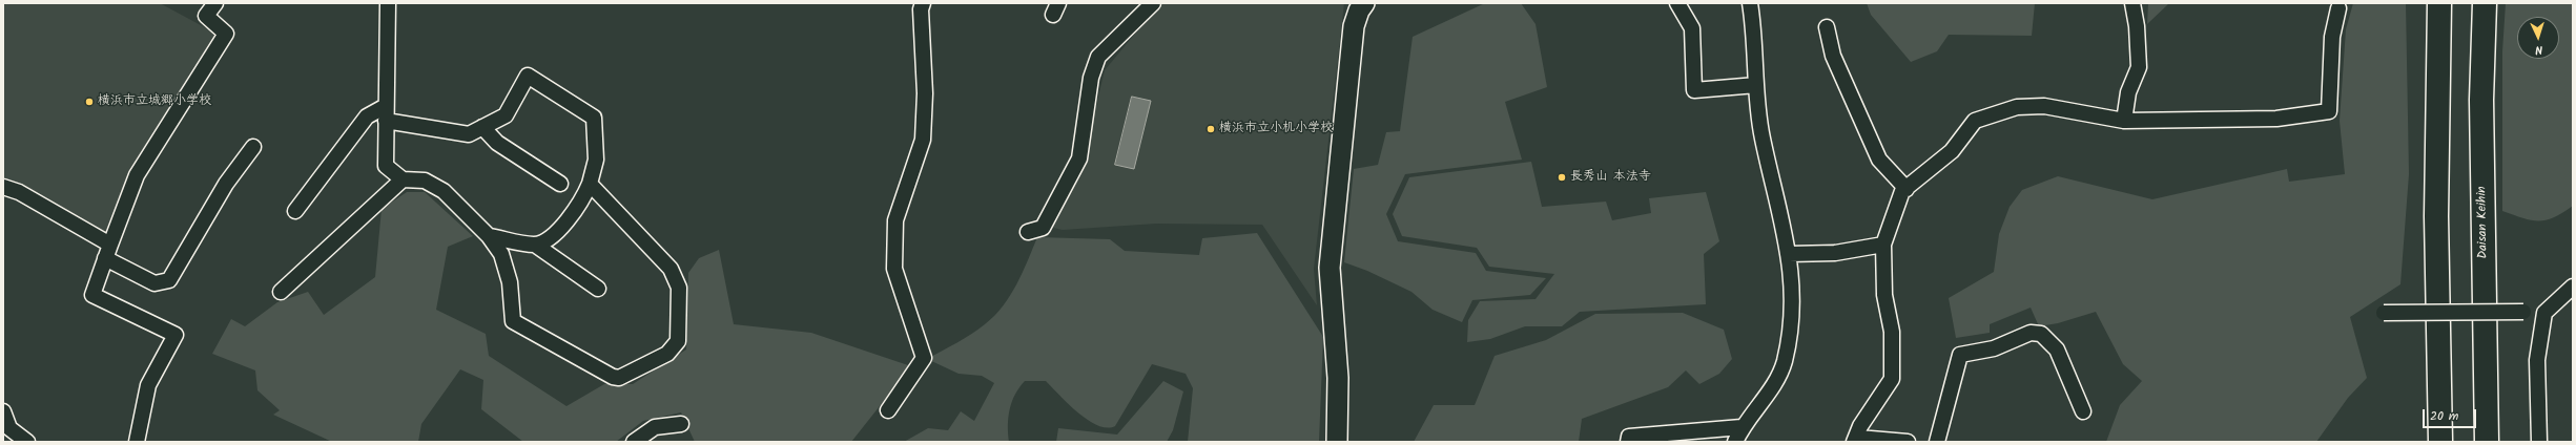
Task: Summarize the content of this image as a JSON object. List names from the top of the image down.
{
  "streets": {
    "highway": ["Daisan Keihin"]
  },
  "places": ["横浜市立城郷小学校", "横浜市立小机小学校", "長秀山 本法寺"],
  "scale_bar": "20 m",
  "north": "bottom"
}
